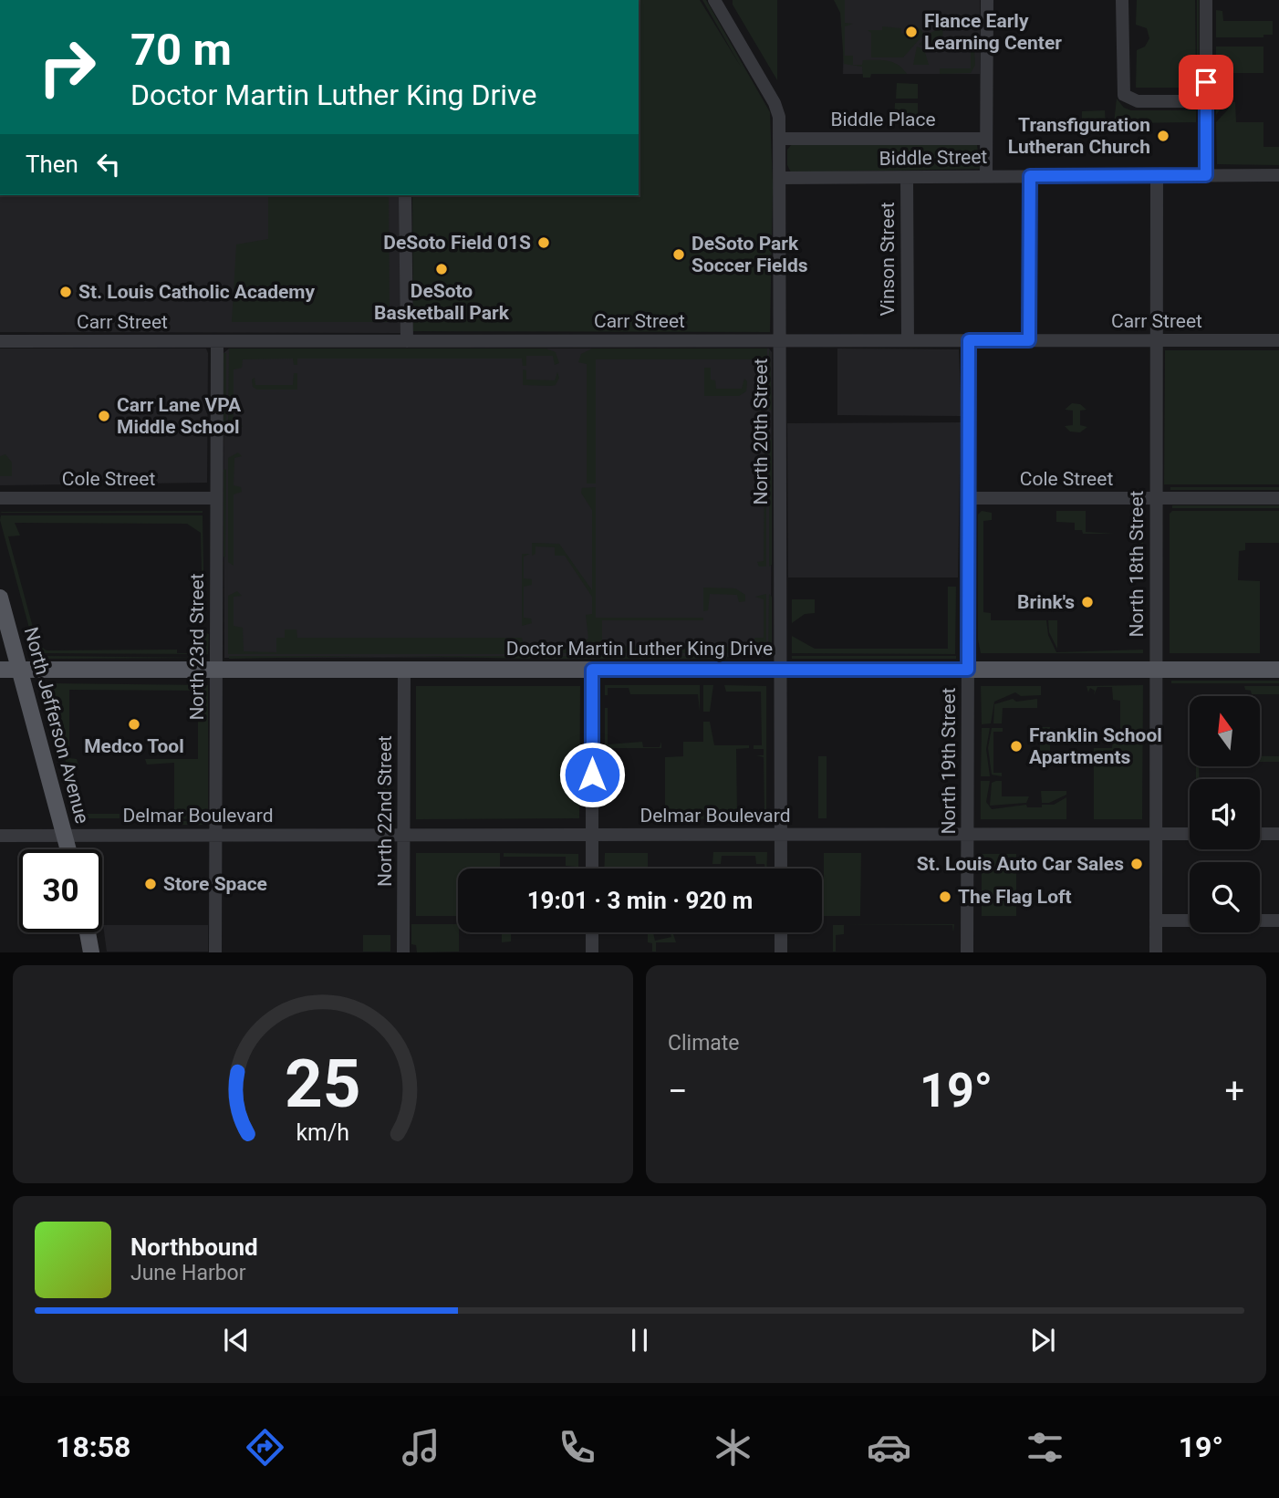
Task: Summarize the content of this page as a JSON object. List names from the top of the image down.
{
  "streets": {
    "main road": ["Doctor Martin Luther King Drive", "North Jefferson Avenue"],
    "street": [
      "Biddle Place",
      "Biddle Street",
      "Vinson Street",
      "Carr Street",
      "North 20th Street",
      "Cole Street",
      "North 18th Street",
      "North 23rd Street",
      "North 19th Street",
      "North 22nd Street",
      "Delmar Boulevard"
    ]
  },
  "crossings": [
    ["Biddle Place", "North 20th Street"],
    ["Biddle Street", "Vinson Street"],
    ["Biddle Street", "North 20th Street"],
    ["Biddle Street", "North 18th Street"],
    ["Vinson Street", "Carr Street"],
    ["Carr Street", "North 20th Street"],
    ["Carr Street", "North 18th Street"],
    ["Carr Street", "North 23rd Street"],
    ["Carr Street", "North 19th Street"],
    ["North 20th Street", "Doctor Martin Luther King Drive"],
    ["North 20th Street", "Delmar Boulevard"],
    ["Cole Street", "North 18th Street"],
    ["Cole Street", "North 23rd Street"],
    ["Cole Street", "North 19th Street"],
    ["North 18th Street", "Doctor Martin Luther King Drive"],
    ["North 18th Street", "Delmar Boulevard"],
    ["North 23rd Street", "Doctor Martin Luther King Drive"],
    ["North 23rd Street", "Delmar Boulevard"],
    ["Doctor Martin Luther King Drive", "North Jefferson Avenue"],
    ["Doctor Martin Luther King Drive", "North 19th Street"],
    ["Doctor Martin Luther King Drive", "North 22nd Street"],
    ["North Jefferson Avenue", "Delmar Boulevard"],
    ["North 19th Street", "Delmar Boulevard"],
    ["North 22nd Street", "Delmar Boulevard"]
  ],
  "places": [
    "Flance Early Learning Center",
    "Transfiguration Lutheran Church",
    "DeSoto Field 01S",
    "DeSoto Park Soccer Fields",
    "DeSoto Basketball Park",
    "St. Louis Catholic Academy",
    "Carr Lane VPA Middle School",
    "Brink's",
    "Medco Tool",
    "Franklin School Apartments",
    "St. Louis Auto Car Sales",
    "Store Space",
    "The Flag Loft"
  ],
  "north": "top",
  "page": {
    "turn": ["70 m", "Doctor Martin Luther King Drive"],
    "then": "Then",
    "limit": "30",
    "trip": "19:01 · 3 min · 920 m",
    "tile": "Climate",
    "heat": ["−", "19°", "+"],
    "song": ["Northbound", "June Harbor"],
    "tabs": ["18:58", "19°"],
    "gauge": ["25", "km/h"]
  }
}
